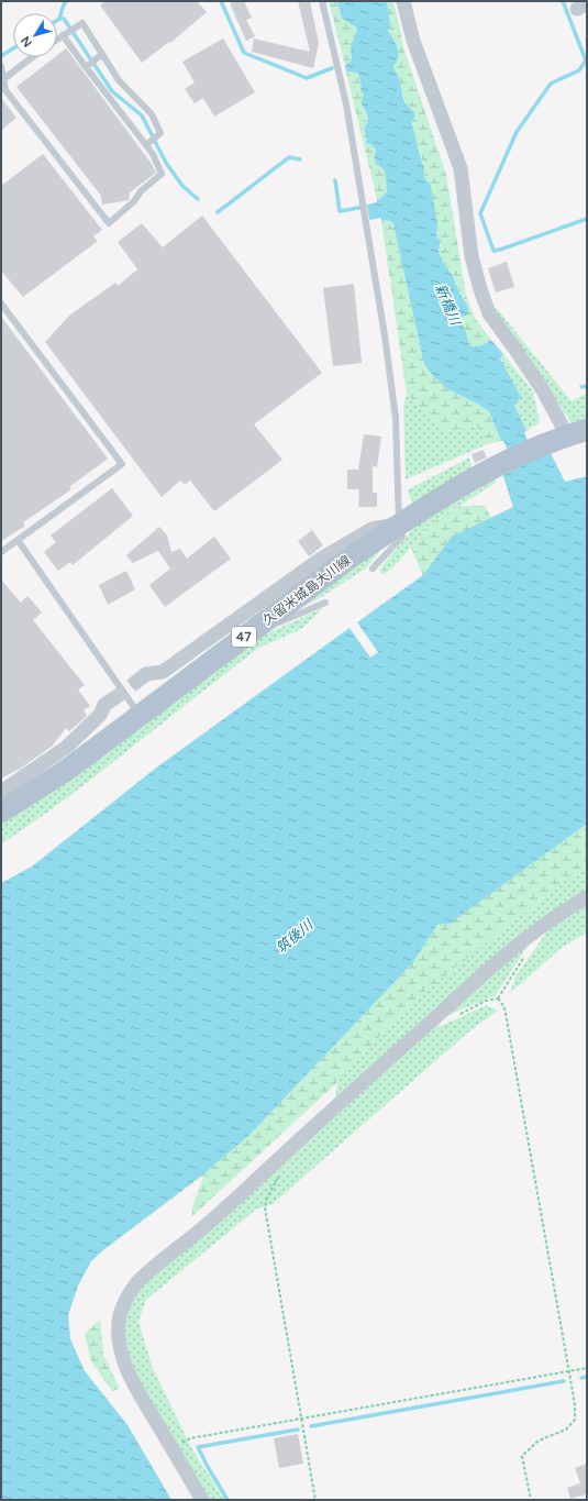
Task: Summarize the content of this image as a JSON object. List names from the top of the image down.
{
  "streets": {
    "main road": ["久留米城島大川線", "47"]
  },
  "water": ["新橋川", "筑後川"],
  "north": "bottom left"
}
